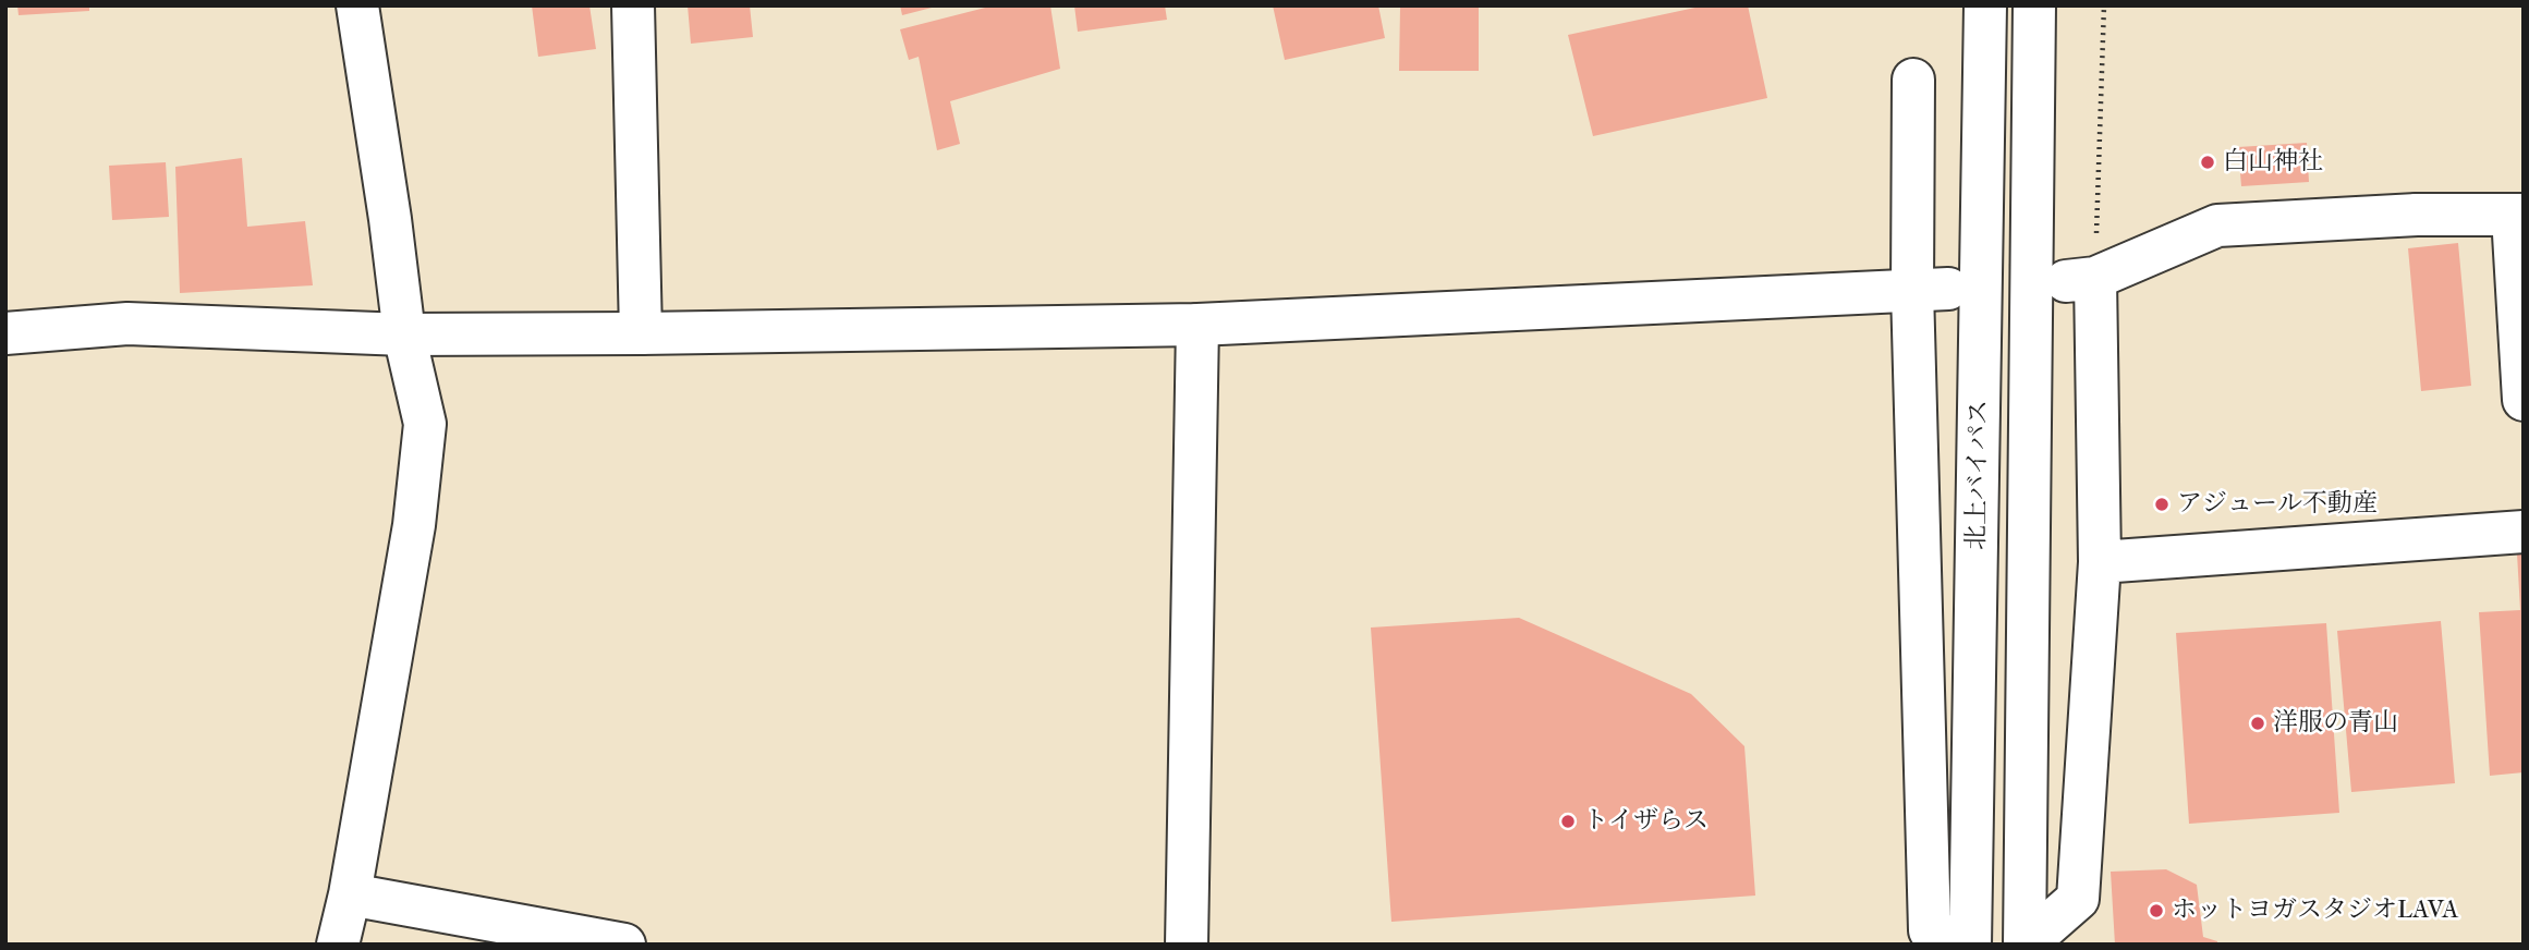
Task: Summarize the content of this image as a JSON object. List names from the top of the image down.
{
  "streets": {
    "main road": ["北上バイパス"]
  },
  "places": [
    "白山神社",
    "アジュール不動産",
    "洋服の青山",
    "トイザらス",
    "ホットヨガスタジオLAVA"
  ]
}
